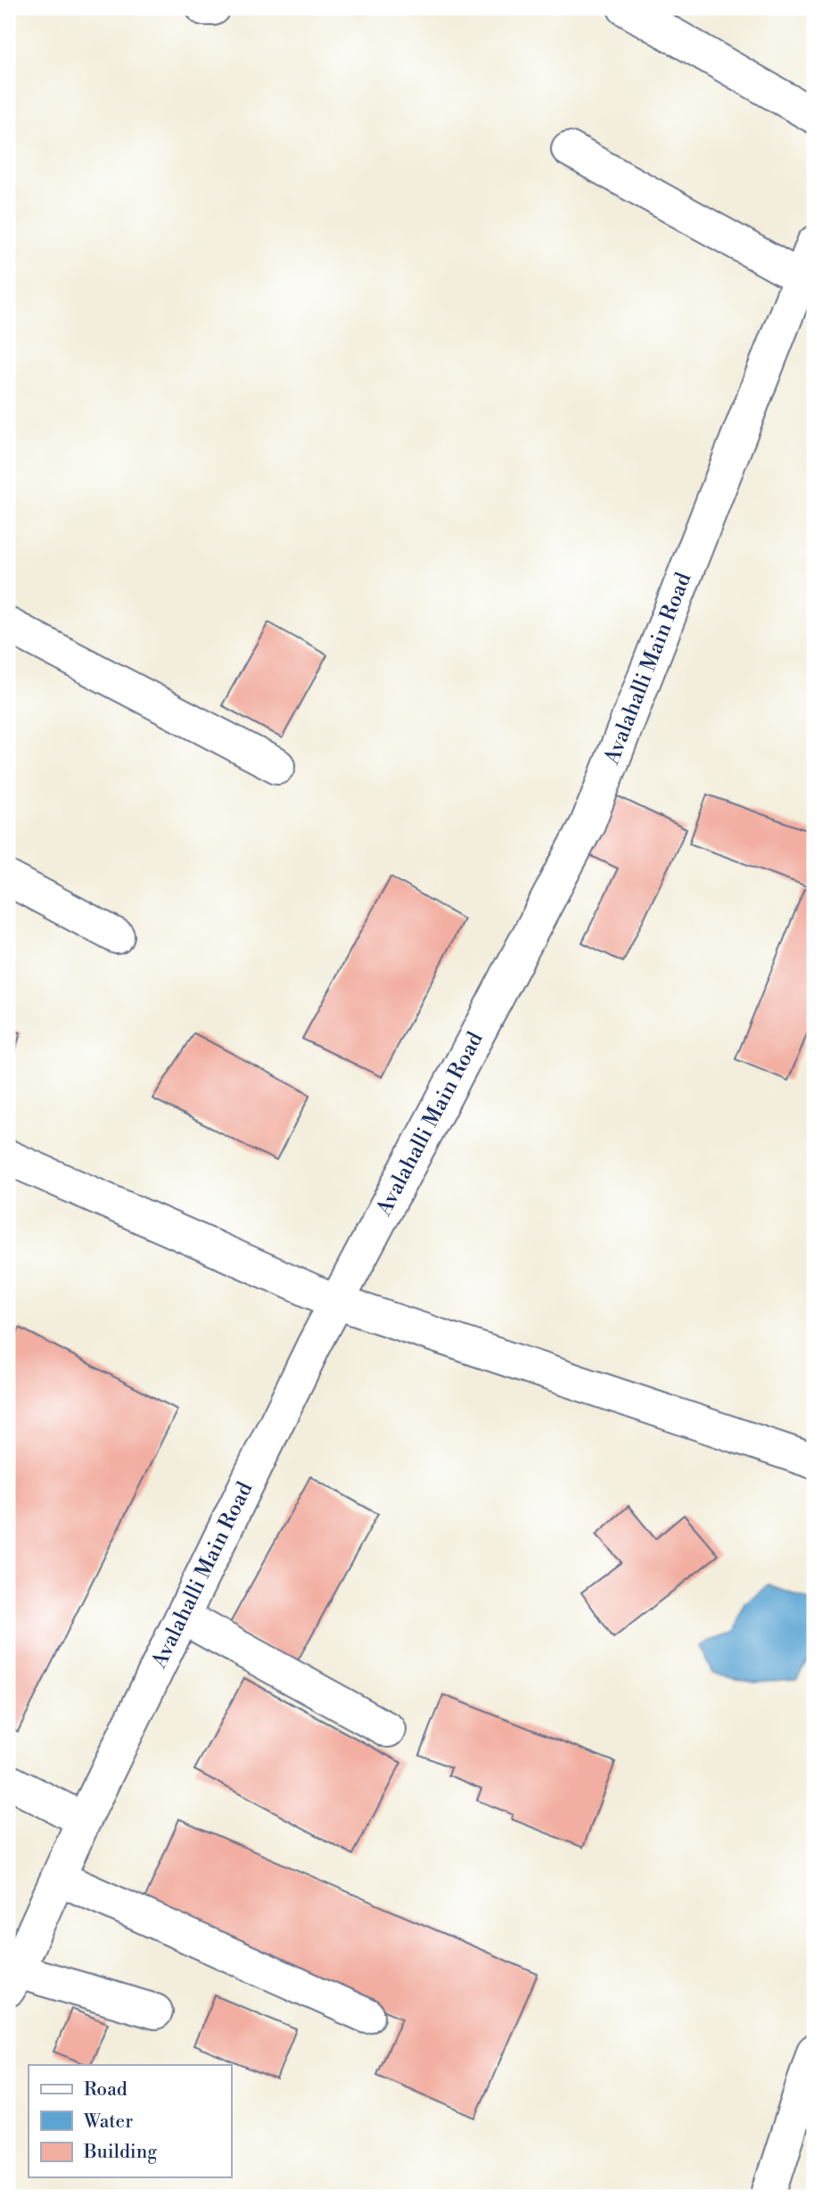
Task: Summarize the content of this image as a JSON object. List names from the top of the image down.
{
  "streets": {
    "main road": ["Avalahalli Main Road"]
  },
  "legend": ["Road", "Water", "Building"]
}
